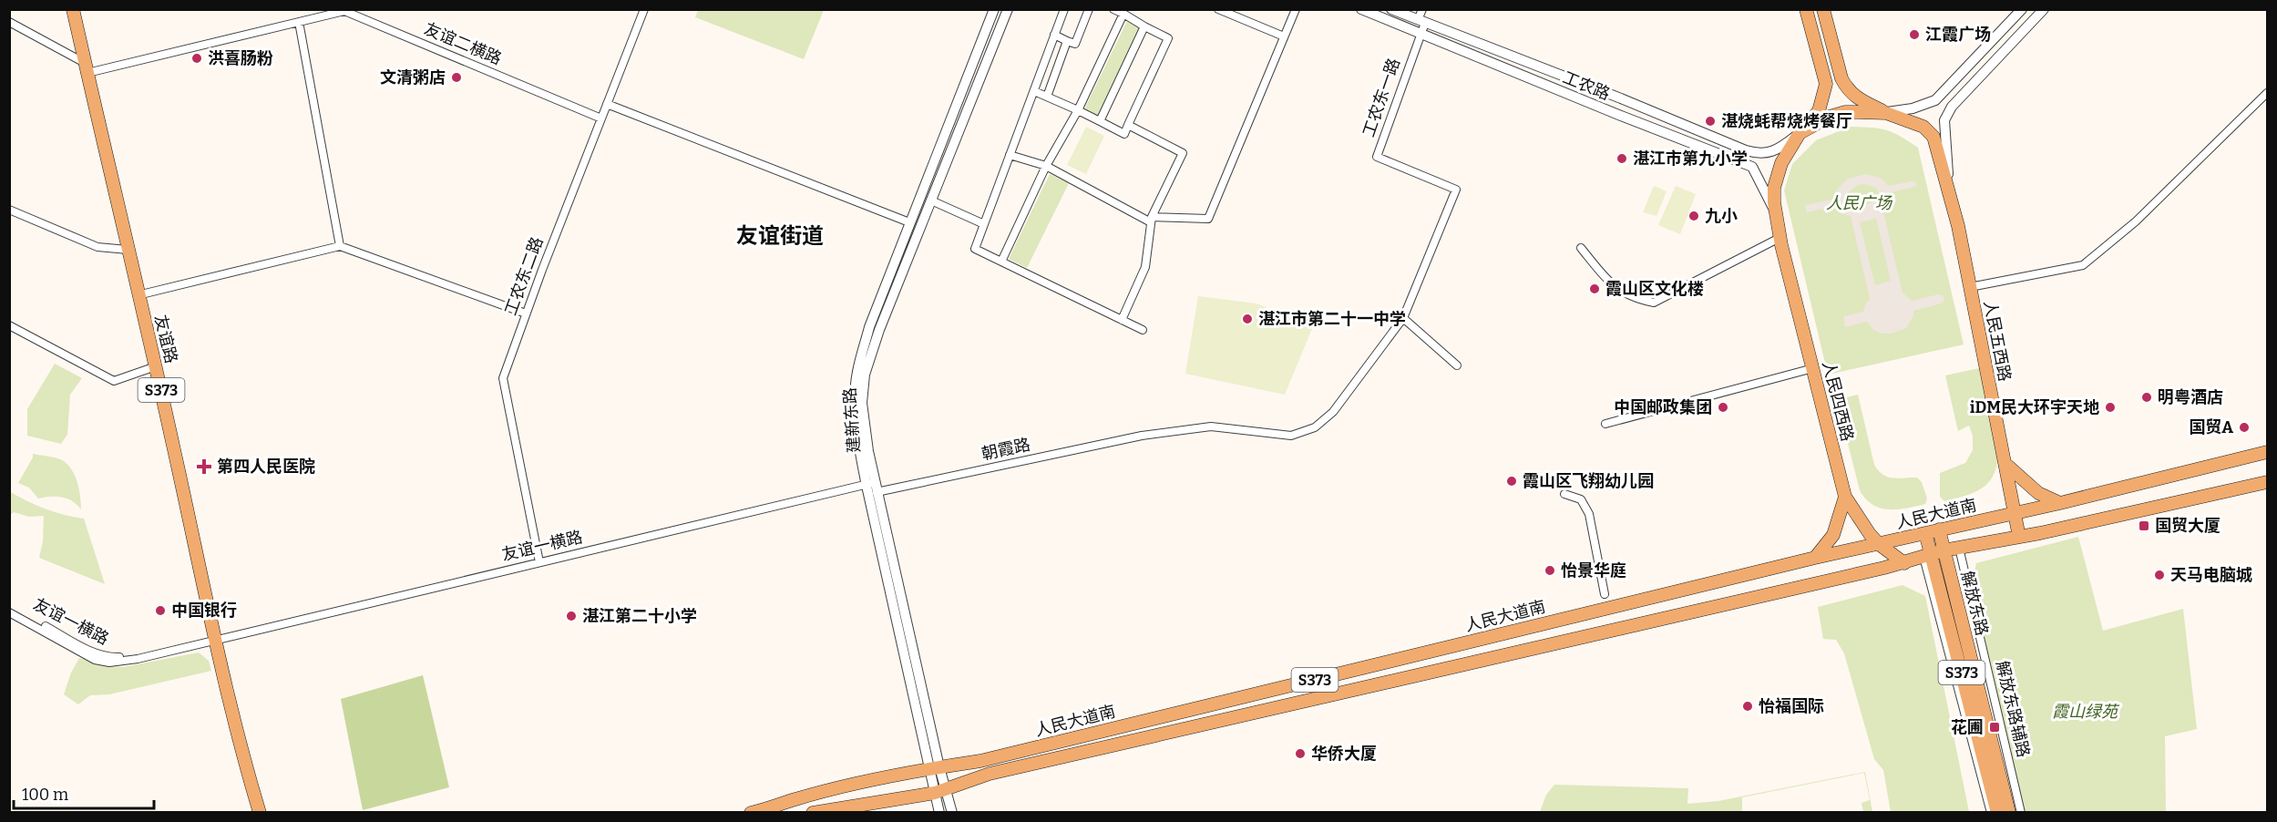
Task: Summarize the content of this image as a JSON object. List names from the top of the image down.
{
  "streets": {
    "main road": [
      "友谊路",
      "人民五西路",
      "S373",
      "人民四西路",
      "人民大道南",
      "解放东路"
    ],
    "street": [
      "友谊二横路",
      "工农路",
      "工农东一路",
      "工农东二路",
      "建新东路",
      "朝霞路",
      "友谊一横路",
      "解放东路辅路"
    ]
  },
  "crossings": [
    ["友谊二横路", "工农东二路"],
    ["友谊二横路", "友谊路"],
    ["工农路", "工农东一路"],
    ["工农路", "人民四西路"],
    ["工农东一路", "朝霞路"],
    ["工农东二路", "友谊一横路"],
    ["友谊路", "友谊一横路"],
    ["人民五西路", "人民大道南"],
    ["人民四西路", "人民大道南"],
    ["建新东路", "朝霞路"],
    ["建新东路", "人民大道南"],
    ["建新东路", "友谊一横路"],
    ["朝霞路", "友谊一横路"],
    ["人民大道南", "解放东路"],
    ["人民大道南", "解放东路辅路"]
  ],
  "districts": ["友谊街道"],
  "parks": ["人民广场", "霞山绿苑"],
  "places": {
    "other": [
      "江霞广场",
      "洪喜肠粉",
      "文清粥店",
      "湛烧蚝帮烧烤餐厅",
      "湛江市第九小学",
      "九小",
      "霞山区文化楼",
      "湛江市第二十一中学",
      "明粤酒店",
      "中国邮政集团",
      "iDM民大环宇天地",
      "国贸A",
      "霞山区飞翔幼儿园",
      "怡景华庭",
      "天马电脑城",
      "中国银行",
      "湛江第二十小学",
      "怡福国际",
      "华侨大厦"
    ],
    "health": ["第四人民医院"],
    "transit": ["国贸大厦", "花圃"]
  },
  "scale_bar": "100 m"
}
